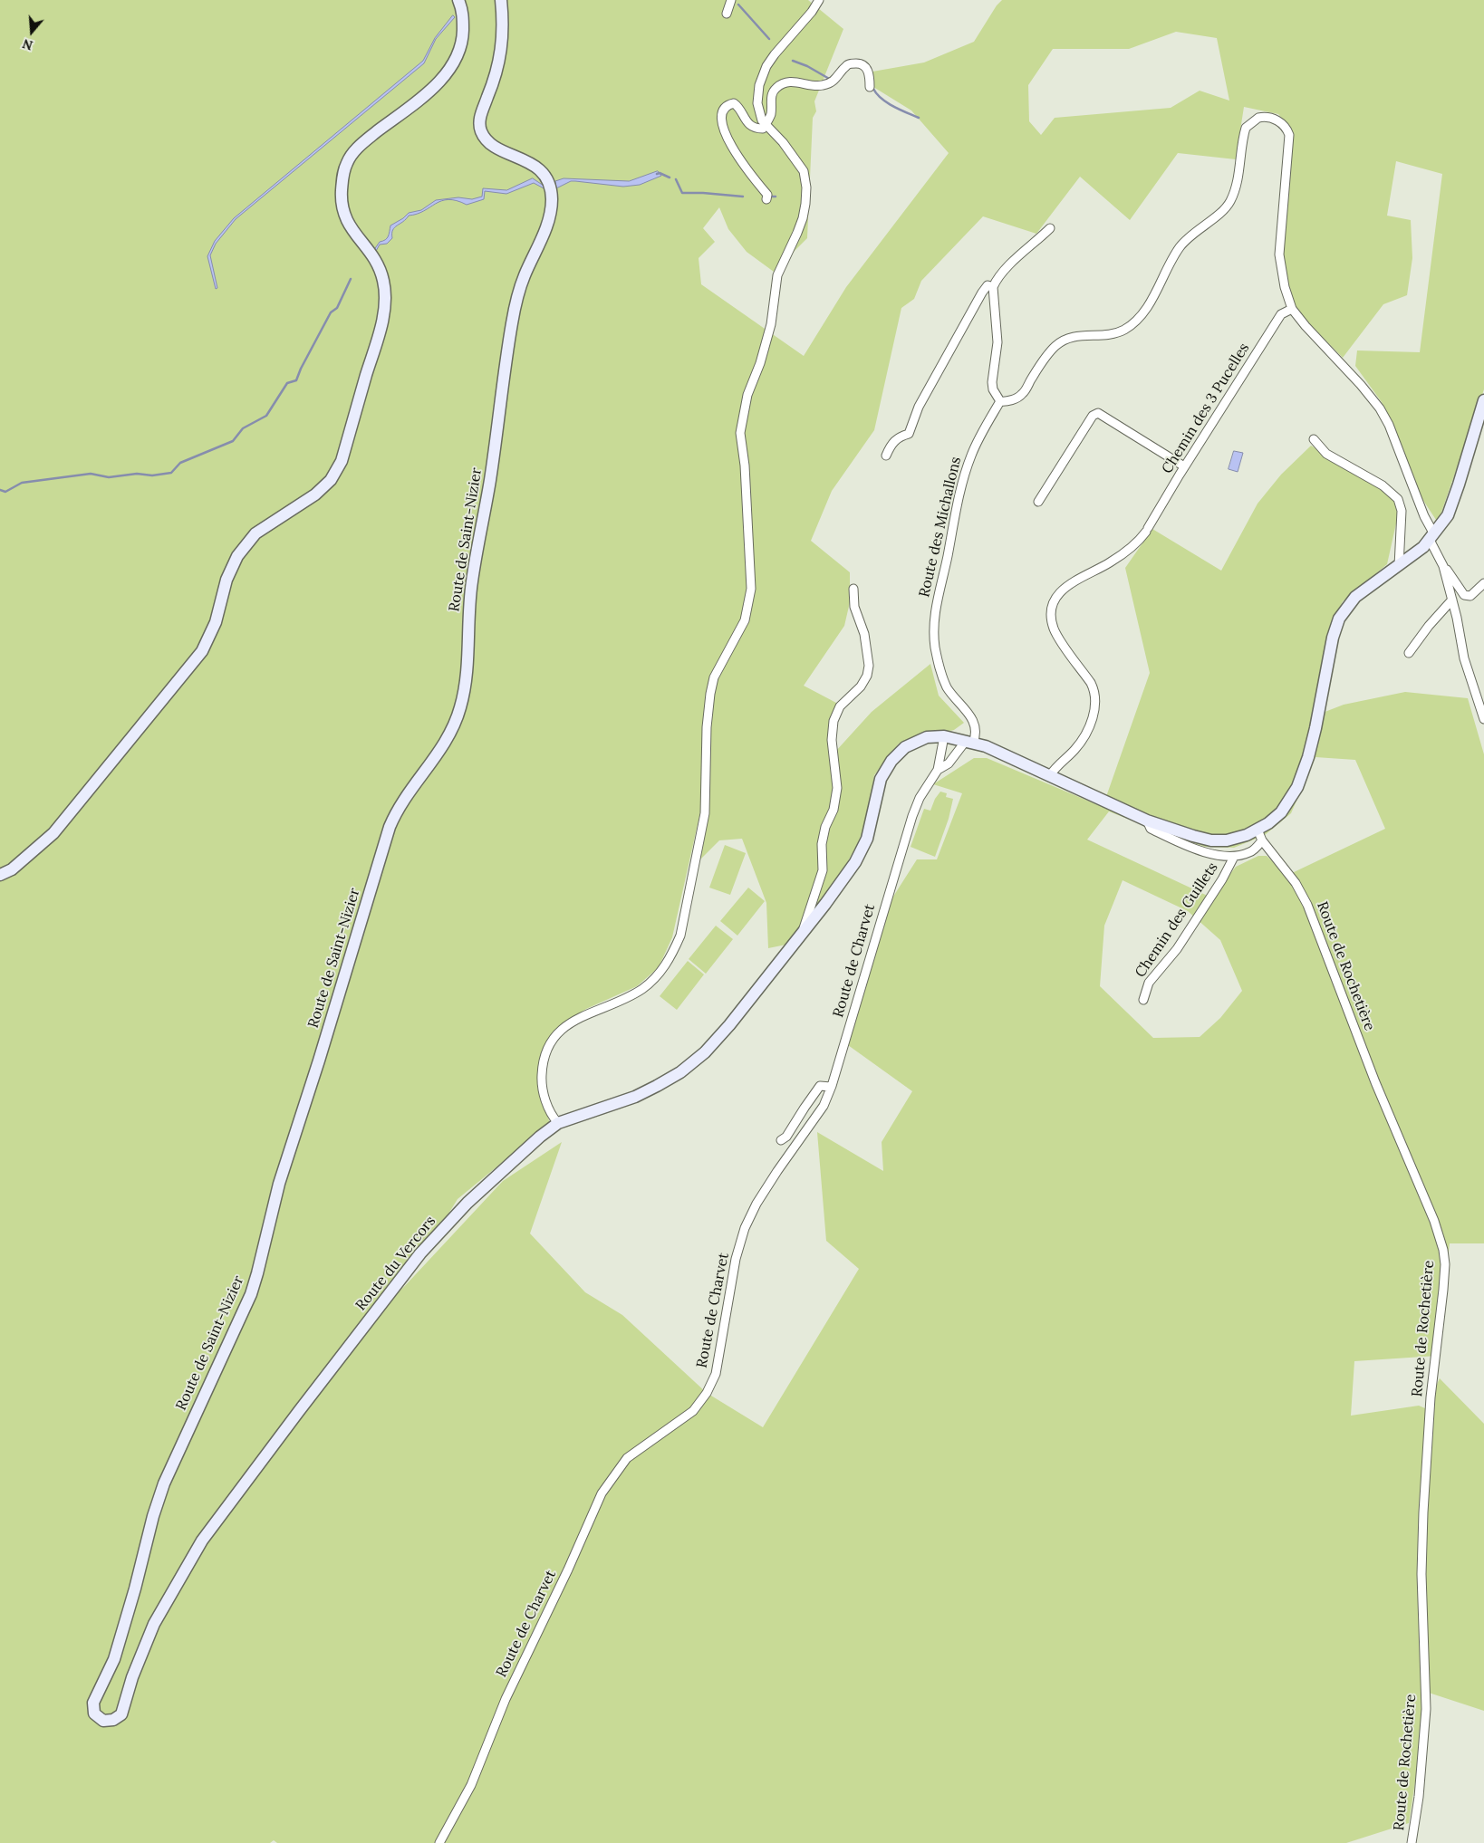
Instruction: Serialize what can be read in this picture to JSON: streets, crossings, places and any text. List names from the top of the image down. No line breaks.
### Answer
{"streets":{"main road":["Route de Saint-Nizier","Route du Vercors"],"street":["Chemin des 3 Pucelles","Route des Michallons","Chemin des Guillets","Route de Charvet","Route de Rochetière"]},"crossings":[["Chemin des 3 Pucelles","Route du Vercors"],["Route des Michallons","Route de Charvet"],["Route des Michallons","Route du Vercors"],["Route de Saint-Nizier","Route du Vercors"],["Route de Charvet","Route du Vercors"],["Route de Rochetière","Route du Vercors"]],"north":"bottom"}
